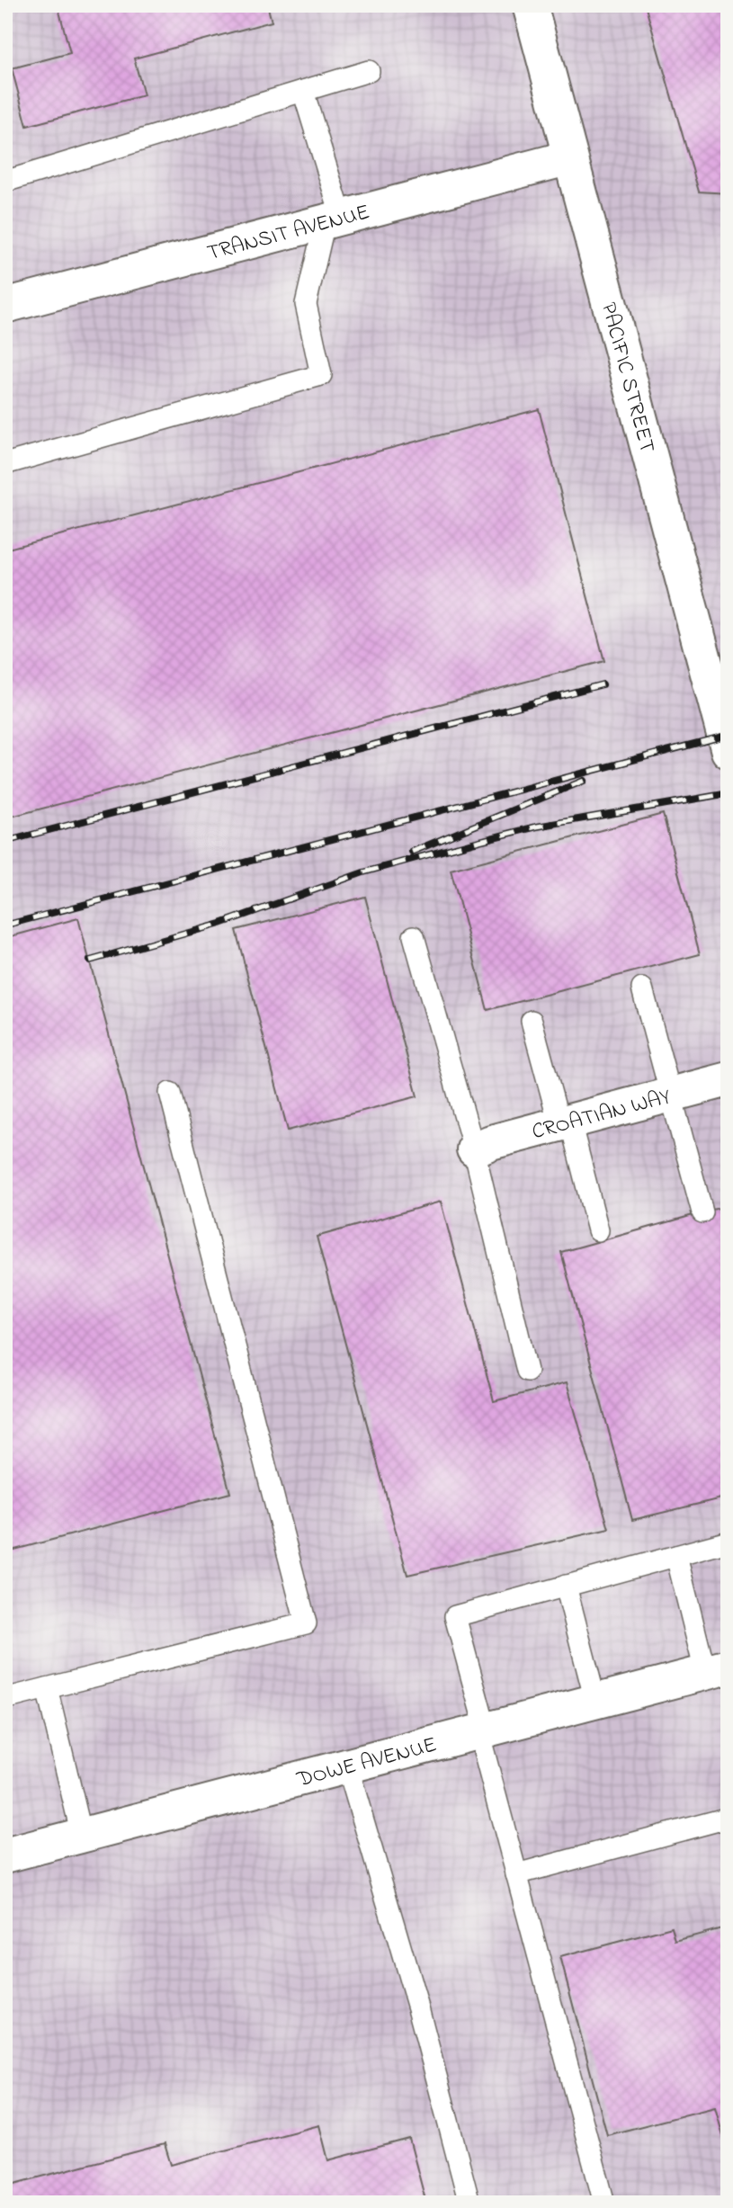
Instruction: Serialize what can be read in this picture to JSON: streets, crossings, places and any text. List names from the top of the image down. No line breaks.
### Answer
{"streets":{"street":["TRANSIT AVENUE","PACIFIC STREET","CROATIAN WAY","DOWE AVENUE"]},"crossings":[["TRANSIT AVENUE","PACIFIC STREET"]]}
